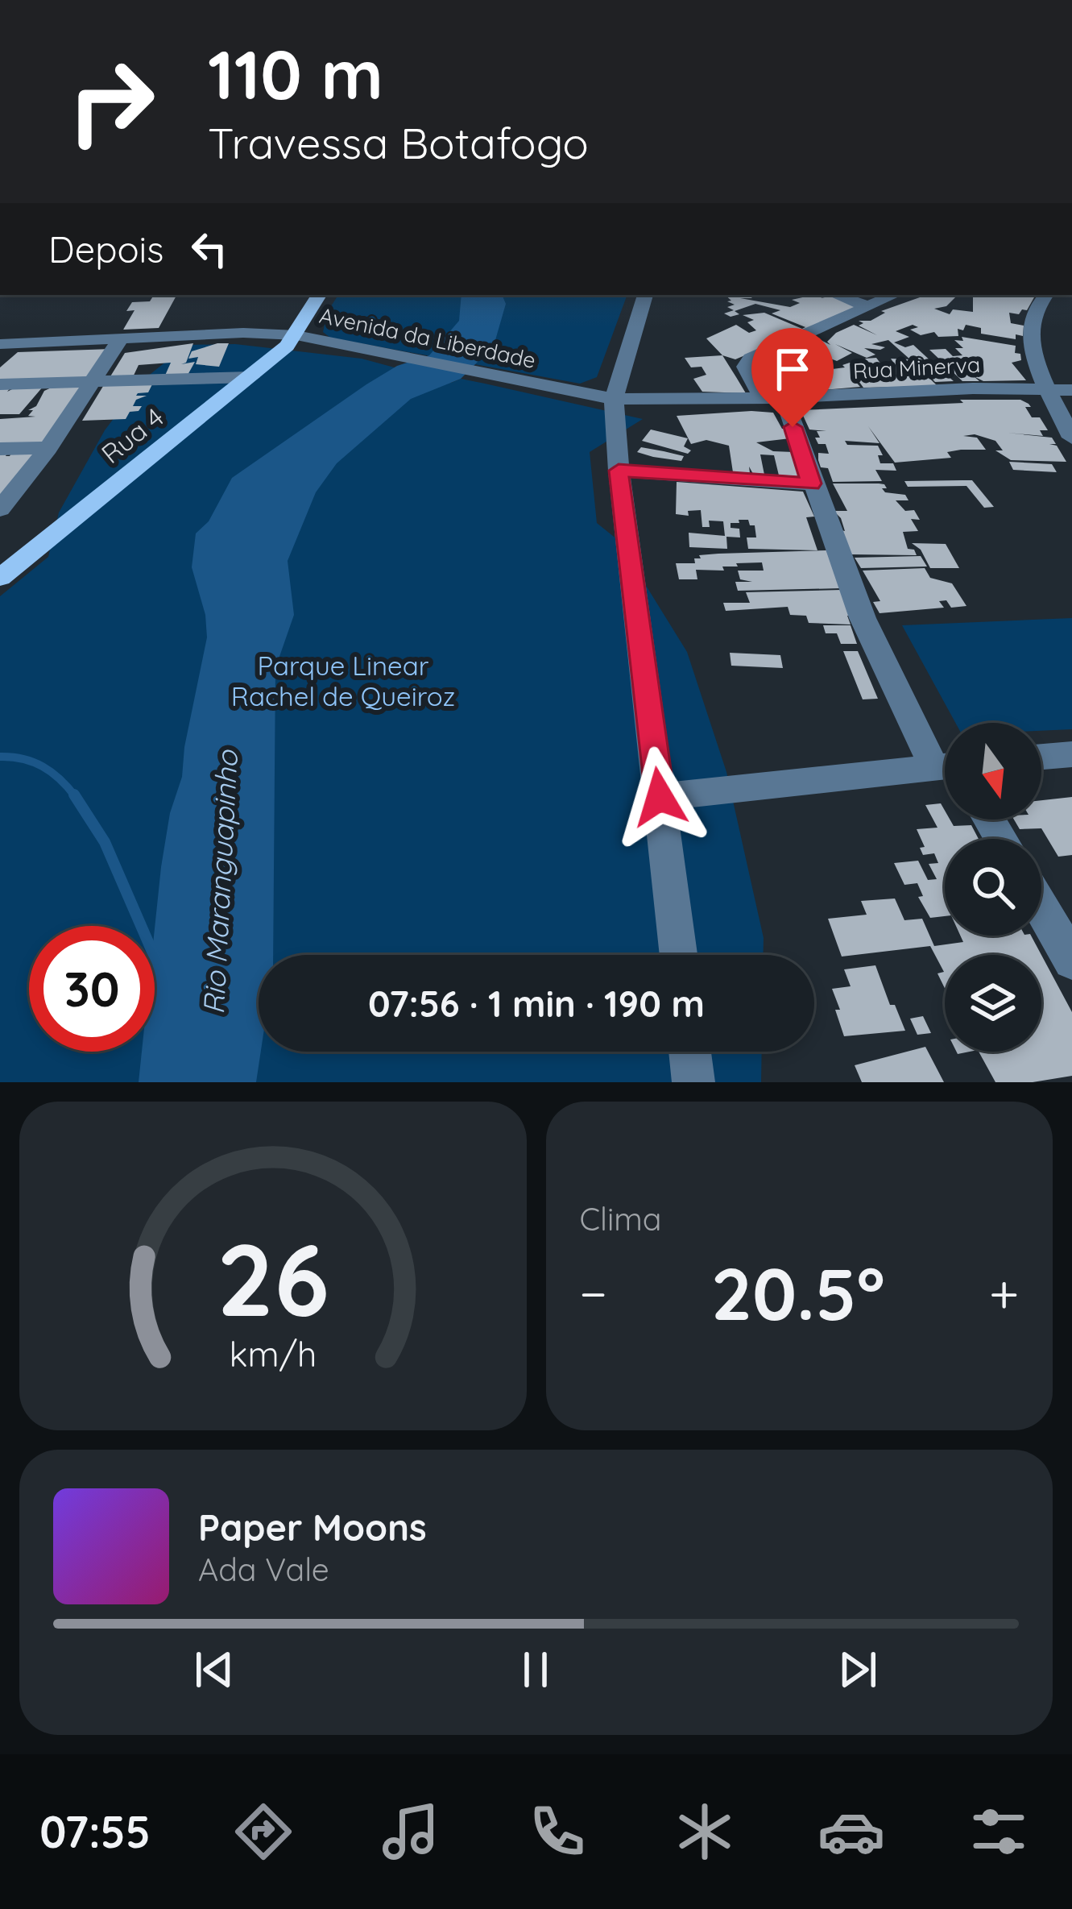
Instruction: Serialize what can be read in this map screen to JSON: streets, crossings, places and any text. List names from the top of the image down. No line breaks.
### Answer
{"streets":{"main road":["Rua 4"],"street":["Avenida da Liberdade","Rua Minerva"]},"crossings":[["Avenida da Liberdade","Rua Minerva"],["Avenida da Liberdade","Rua 4"]],"water":["Rio Maranguapinho"],"parks":["Parque Linear Rachel de Queiroz"],"north":"bottom","page":{"turn":["110 m","Travessa Botafogo"],"then":"Depois","limit":"30","trip":"07:56 · 1 min · 190 m","tile":"Clima","heat":["−","20.5°","+"],"song":["Paper Moons","Ada Vale"],"tabs":"07:55","gauge":["26","km/h"]}}
